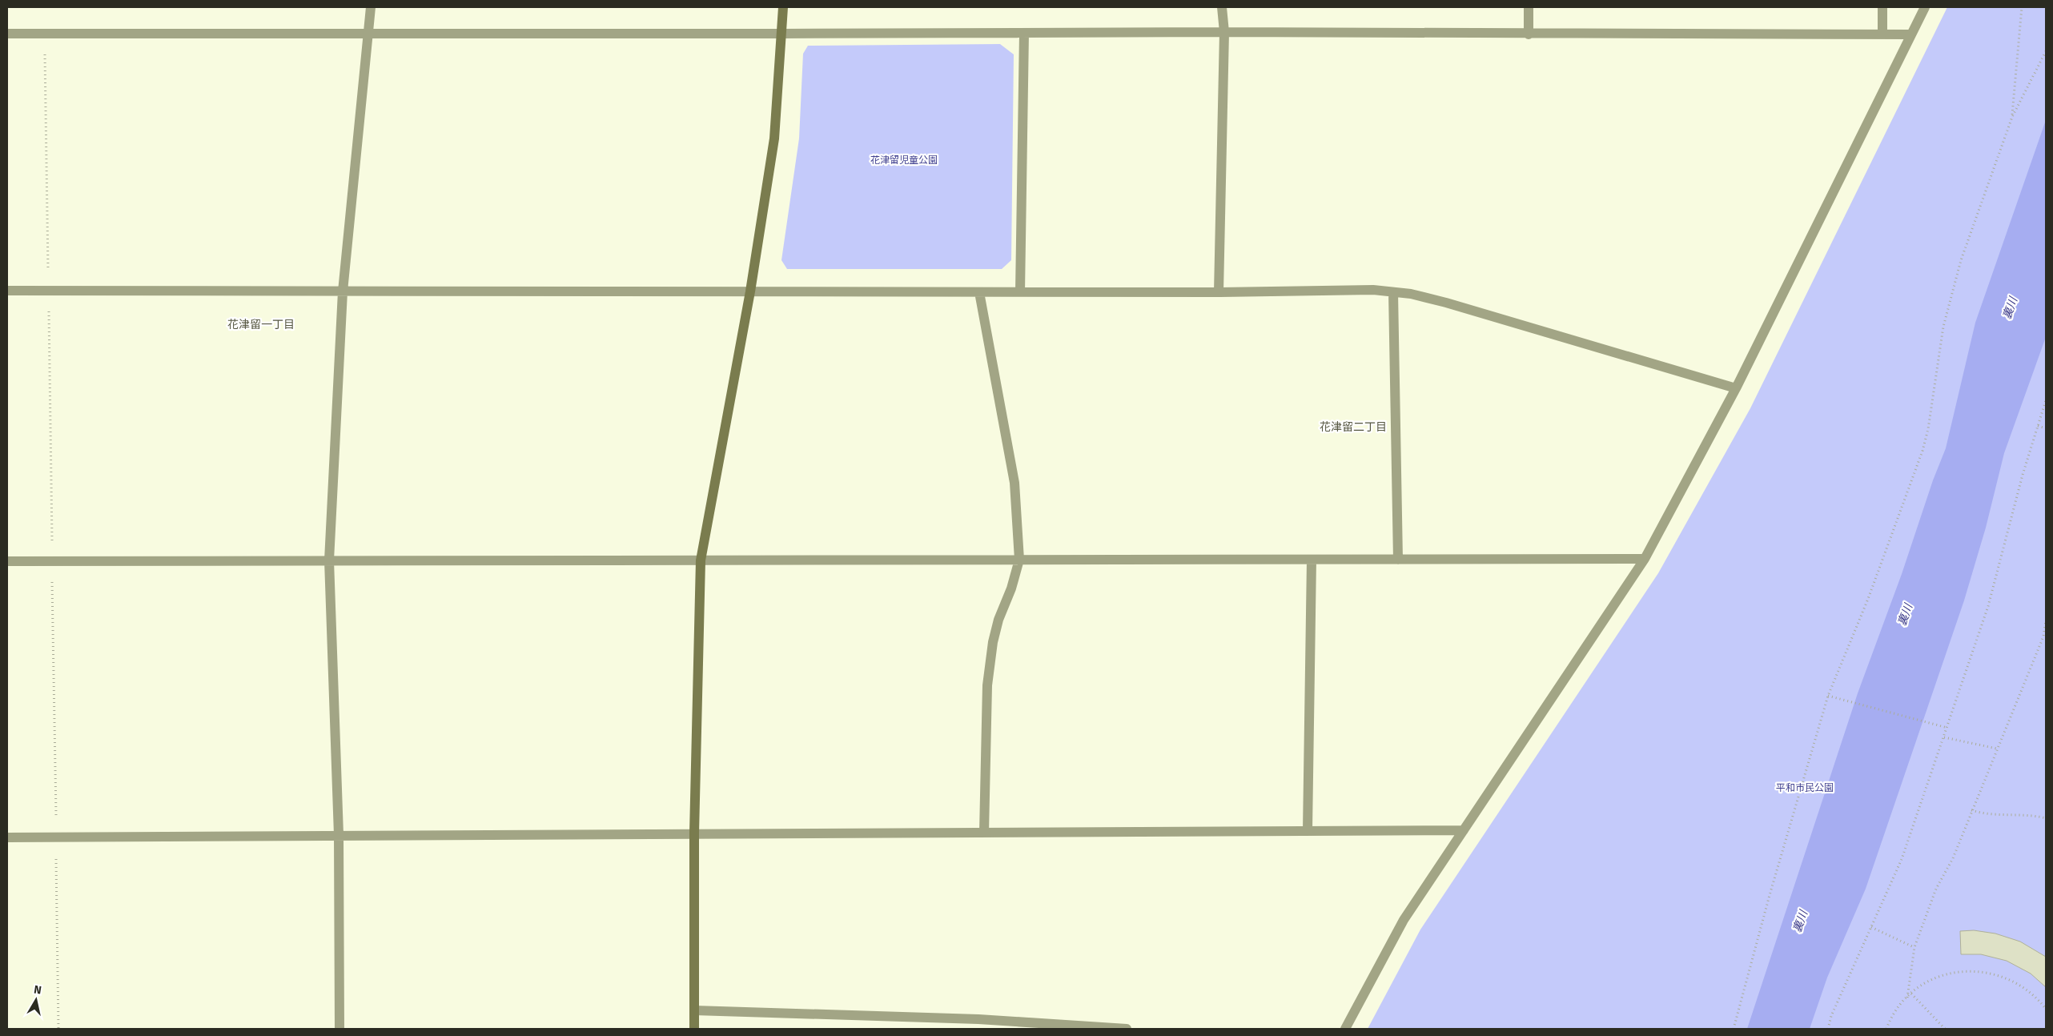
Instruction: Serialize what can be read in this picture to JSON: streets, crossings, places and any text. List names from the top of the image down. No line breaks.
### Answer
{"districts":["花津留一丁目","花津留二丁目"],"water":["裏川"],"parks":["花津留児童公園","平和市民公園"],"north":"top"}
